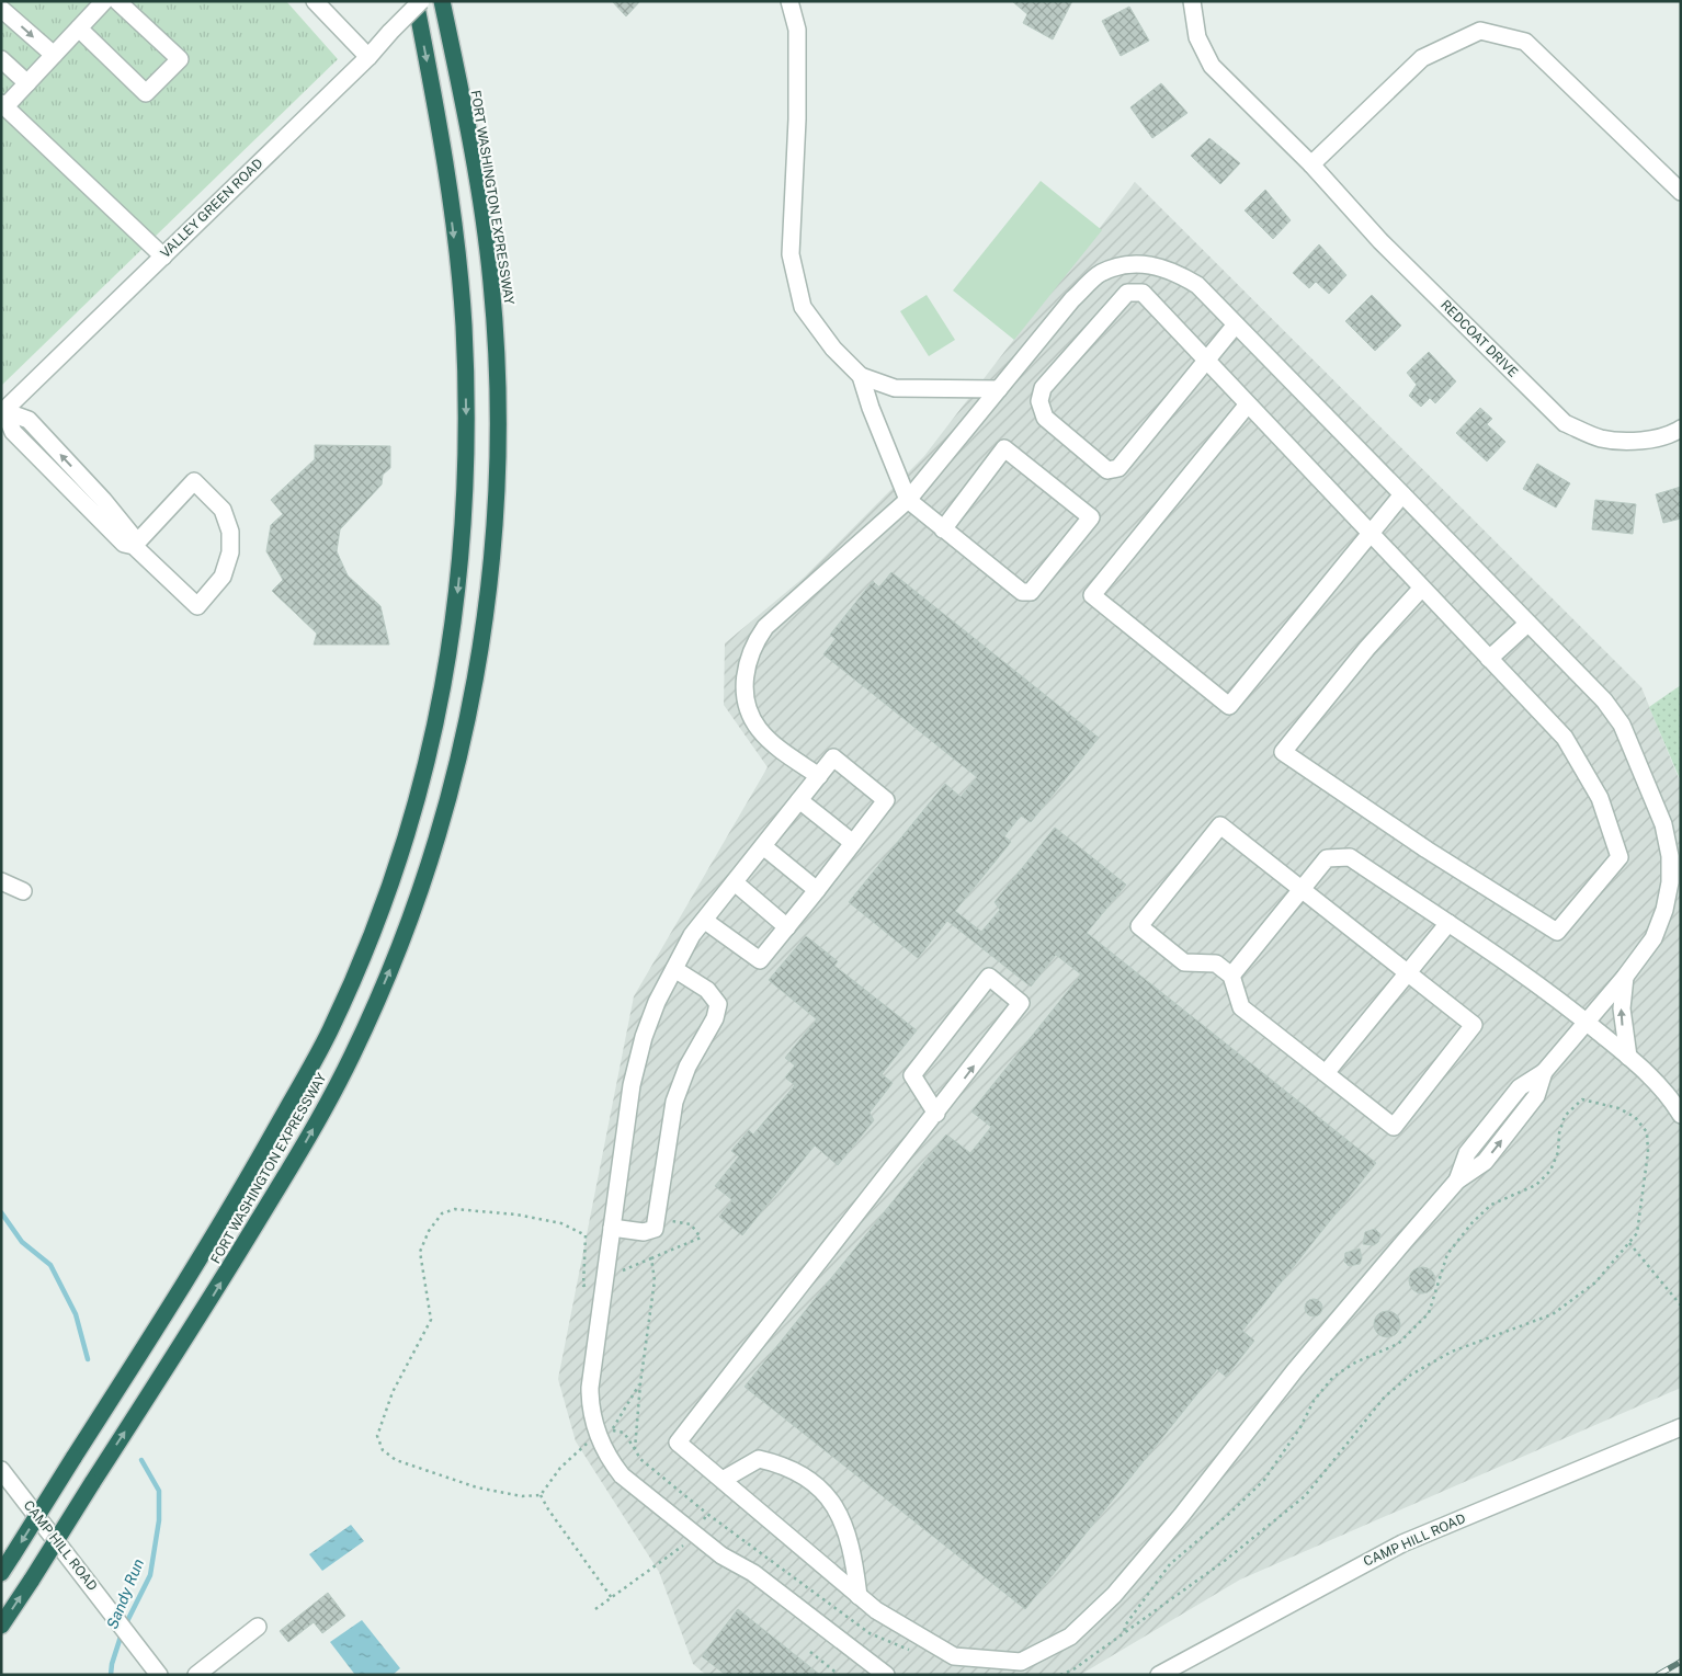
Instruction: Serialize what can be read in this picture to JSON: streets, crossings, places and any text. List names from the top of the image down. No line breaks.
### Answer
{"streets":{"highway":["FORT WASHINGTON EXPRESSWAY"],"street":["VALLEY GREEN ROAD","REDCOAT DRIVE","CAMP HILL ROAD"]},"water":["Sandy Run"]}
